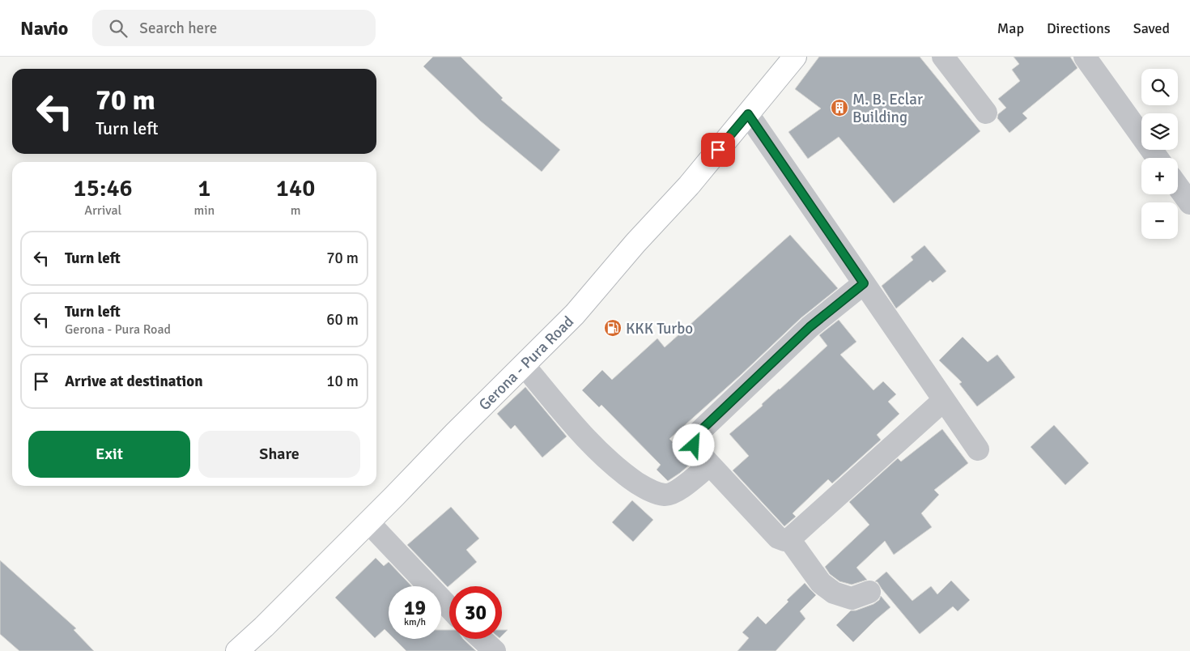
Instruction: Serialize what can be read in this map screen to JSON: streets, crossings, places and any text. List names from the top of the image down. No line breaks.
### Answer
{"streets":{"main road":["Gerona - Pura Road"]},"places":{"building":["M. B. Eclar Building"],"fuel station":["KKK Turbo"]},"page":{"header":"Navio","search":"Search here","nav":["Map","Directions","Saved"],"map_buttons":["+","−"],"turn":["70 m","Turn left"],"eta":["15:46","Arrival","1","min","140","m"],"list":[{"name":"Turn left","value":"70 m"},{"name":"Turn left","note":"Gerona - Pura Road","value":"60 m"},{"name":"Arrive at destination","value":"10 m"}],"buttons":["Exit","Share"],"speed":"19 km/h","limit":"30"}}
